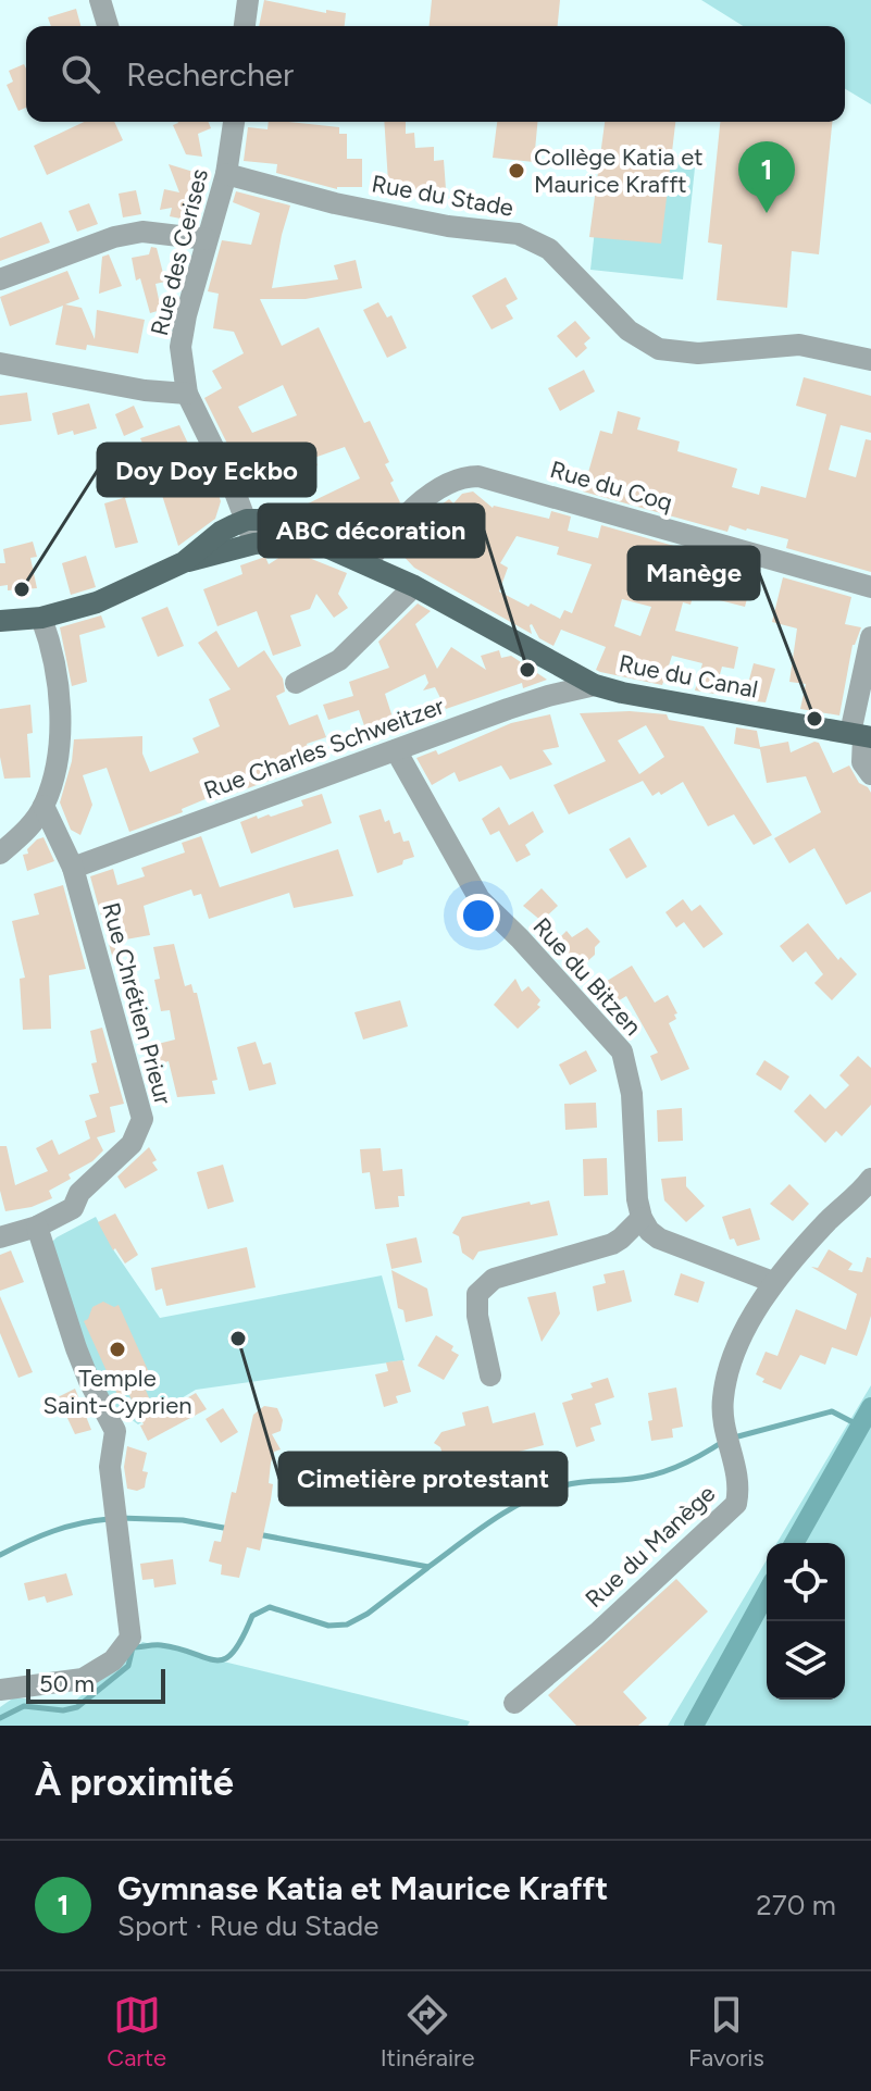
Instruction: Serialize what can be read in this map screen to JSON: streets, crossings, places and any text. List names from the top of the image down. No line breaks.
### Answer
{"streets":{"main road":["Rue du Canal"],"street":["Rue du Stade","Rue des Cerises","Rue du Coq","Rue Charles Schweitzer","Rue du Bitzen","Rue Chrétien Prieur","Rue du Manège"]},"crossings":[["Rue du Stade","Rue des Cerises"],["Rue des Cerises","Rue du Canal"],["Rue du Coq","Rue du Canal"],["Rue du Canal","Rue Charles Schweitzer"],["Rue Charles Schweitzer","Rue du Bitzen"],["Rue Charles Schweitzer","Rue Chrétien Prieur"]],"places":["Collège Katia et Maurice Krafft","Doy Doy Eckbo","ABC décoration","Manège","Cimetière protestant","Temple Saint-Cyprien"],"scale_bar":"50 m","page":{"search":"Rechercher","pins":"1","scale":"50 m","heading":"À proximité","list":[{"mark":"1","name":"Gymnase Katia et Maurice Krafft","note":"Sport · Rue du Stade","value":"270 m"}],"nav":["Carte","Itinéraire","Favoris"]}}
